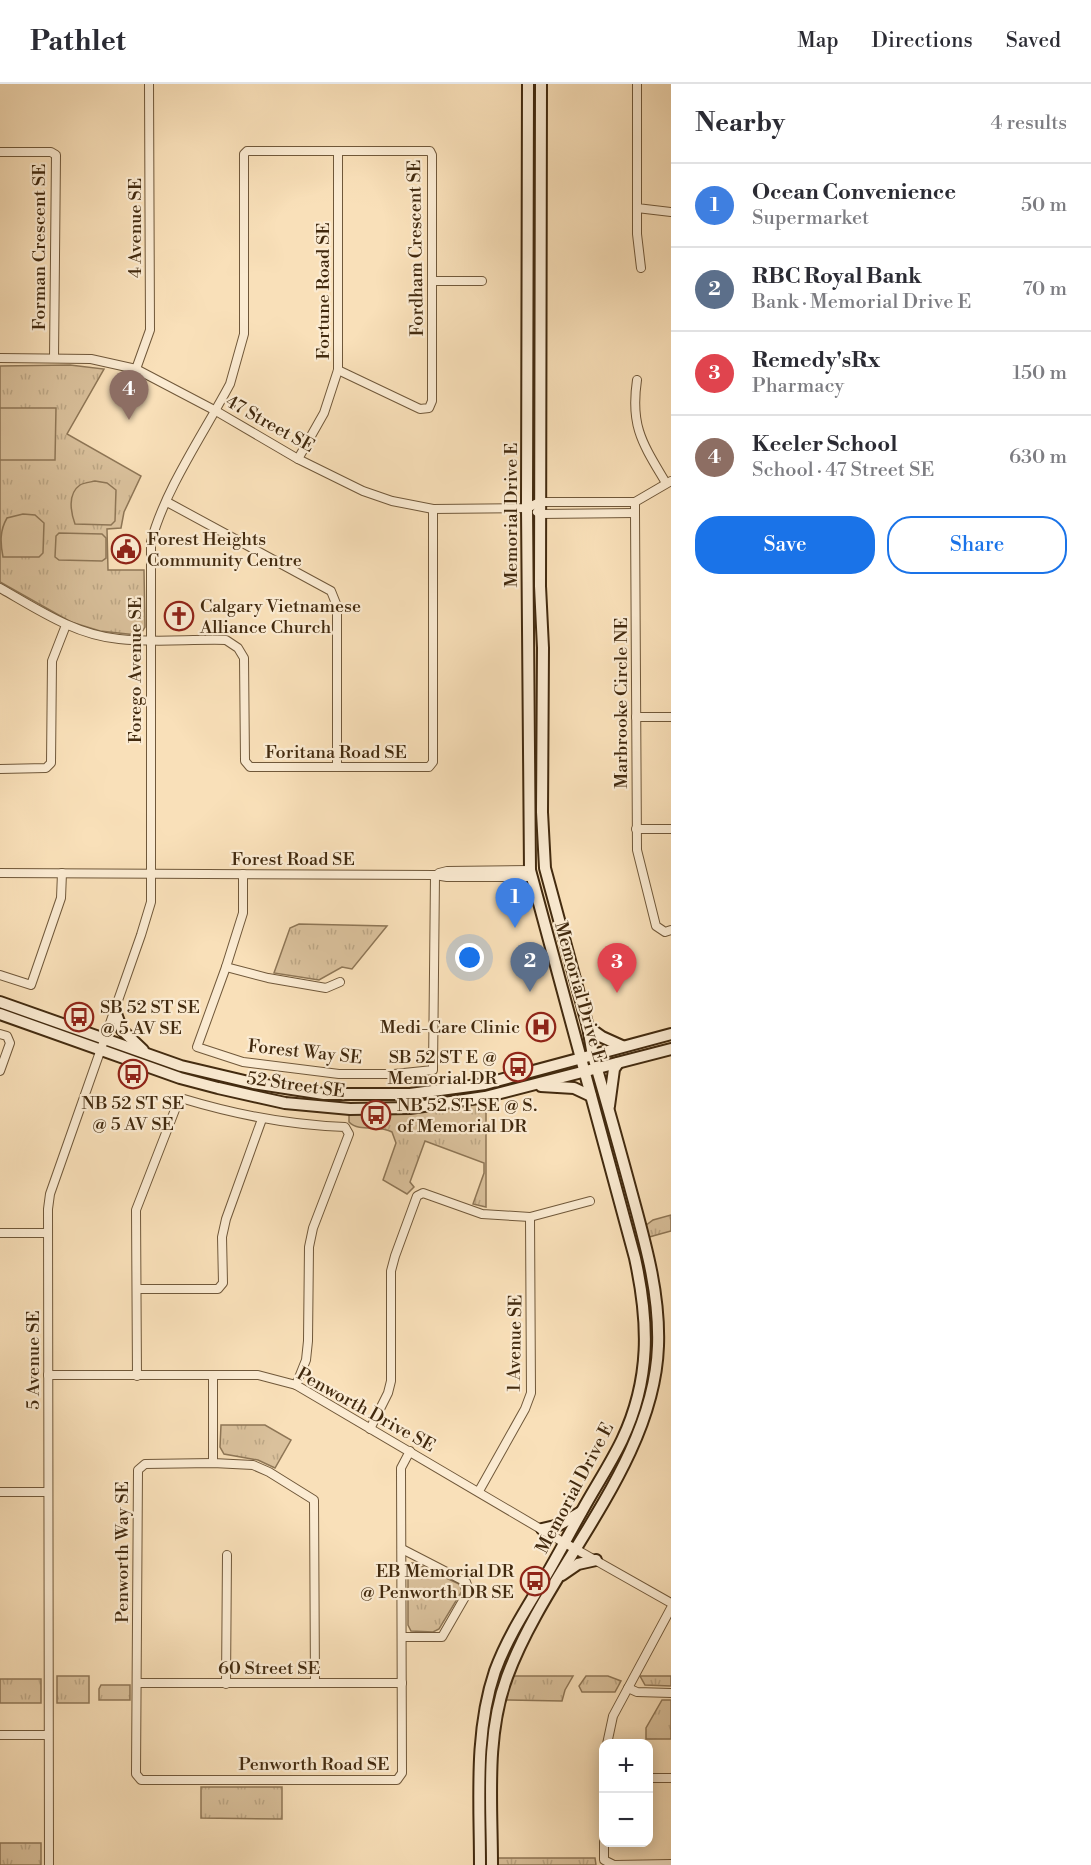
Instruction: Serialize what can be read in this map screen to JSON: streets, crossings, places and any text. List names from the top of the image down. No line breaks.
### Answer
{"streets":{"main road":["Memorial Drive E","52 Street SE"],"street":["4 Avenue SE","Forman Crescent SE","Fordham Crescent SE","Fortune Road SE","47 Street SE","Forego Avenue SE","Marbrooke Circle NE","Foritana Road SE","Forest Road SE","Forest Way SE","1 Avenue SE","5 Avenue SE","Penworth Drive SE","Penworth Way SE","60 Street SE","Penworth Road SE"]},"crossings":[["4 Avenue SE","47 Street SE"],["Forman Crescent SE","47 Street SE"],["Fordham Crescent SE","Fortune Road SE"],["Fordham Crescent SE","47 Street SE"],["Fordham Crescent SE","Forego Avenue SE"],["Fortune Road SE","47 Street SE"],["47 Street SE","Memorial Drive E"],["47 Street SE","Forego Avenue SE"],["47 Street SE","Foritana Road SE"],["Memorial Drive E","Forest Road SE"],["Memorial Drive E","52 Street SE"],["Memorial Drive E","Penworth Drive SE"],["Forego Avenue SE","Foritana Road SE"],["Forego Avenue SE","Forest Road SE"],["Forego Avenue SE","5 Avenue SE"],["Forest Road SE","Forest Way SE"],["Forest Road SE","5 Avenue SE"],["52 Street SE","5 Avenue SE"],["1 Avenue SE","Penworth Drive SE"],["5 Avenue SE","Penworth Drive SE"],["Penworth Drive SE","Penworth Road SE"],["Penworth Way SE","60 Street SE"],["Penworth Way SE","Penworth Road SE"],["60 Street SE","Penworth Road SE"]],"places":{"public building":["Forest Heights Community Centre"],"church":["Calgary Vietnamese Alliance Church"],"bus stop":["SB 52 ST SE @ 5 AV SE","SB 52 ST E @ Memorial DR","NB 52 ST SE @ 5 AV SE","NB 52 ST SE @ S. of Memorial DR","EB Memorial DR @ Penworth DR SE"],"hospital":["Medi-Care Clinic"]},"page":{"header":"Pathlet","nav":["Map","Directions","Saved"],"heading":["Nearby","4 results"],"list":[{"mark":"1","name":"Ocean Convenience","note":"Supermarket","value":"50 m"},{"mark":"2","name":"RBC Royal Bank","note":"Bank · Memorial Drive E","value":"70 m"},{"mark":"3","name":"Remedy'sRx","note":"Pharmacy","value":"150 m"},{"mark":"4","name":"Keeler School","note":"School · 47 Street SE","value":"630 m"}],"pins":["4","1","2","3"],"buttons":["Save","Share"],"map_buttons":["+","−"]}}
